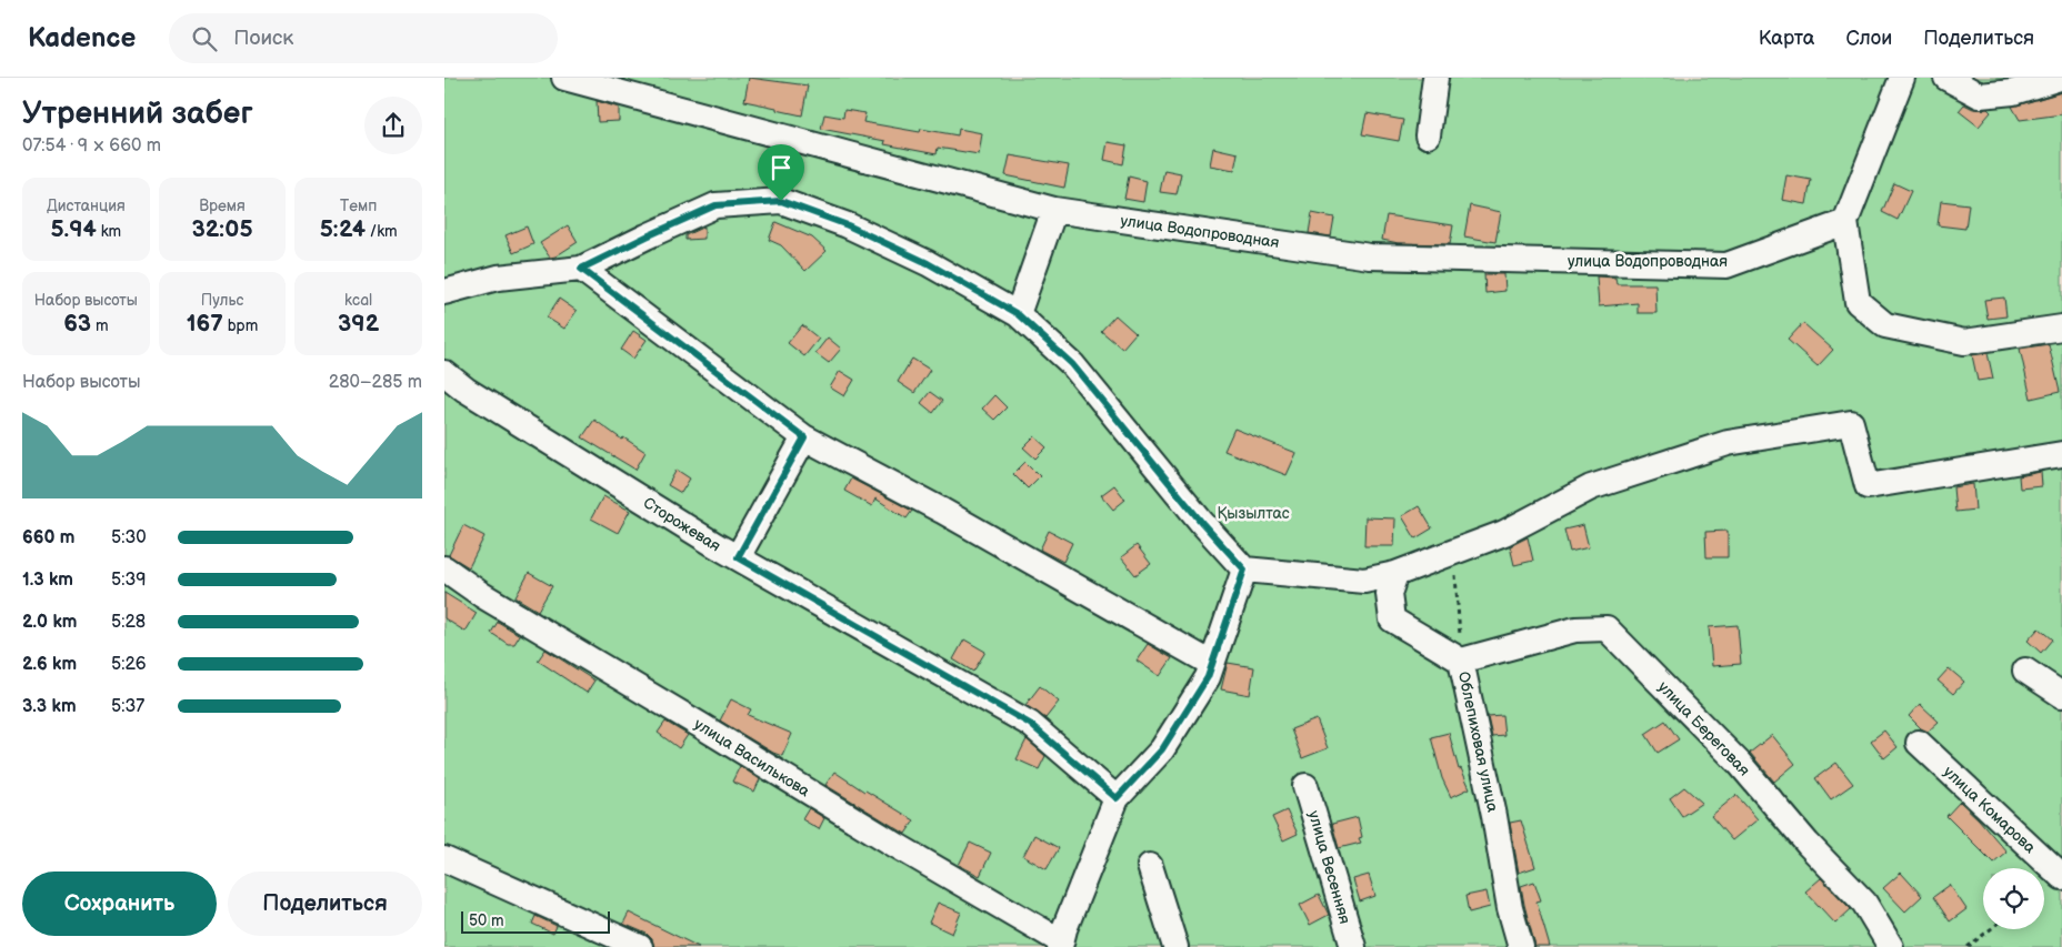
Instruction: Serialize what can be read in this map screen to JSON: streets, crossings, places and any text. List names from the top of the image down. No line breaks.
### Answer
{"streets":{"street":["улица Водопроводная","Сторожевая","улица Береговая","Облепиховая улица","улица Василькова","улица Комарова","улица Весенняя"]},"crossings":[["улица Береговая","Облепиховая улица"]],"parks":["Қызылтас"],"scale_bar":"50 m","page":{"header":"Kadence","search":"Поиск","nav":["Карта","Слои","Поделиться"],"heading":["Утренний забег","07:54 · 9 × 660 m"],"stats":[["Дистанция","5.94 km"],["Время","32:05"],["Темп","5:24 /km"],["Набор высоты","63 m"],["Пульс","167 bpm"],["kcal","392"]],"chart":["Набор высоты","280–285 m"],"list":[{"name":"660 m","note":"5:30"},{"name":"1.3 km","note":"5:39"},{"name":"2.0 km","note":"5:28"},{"name":"2.6 km","note":"5:26"},{"name":"3.3 km","note":"5:37"}],"buttons":["Сохранить","Поделиться"],"scale":"50 m"}}
